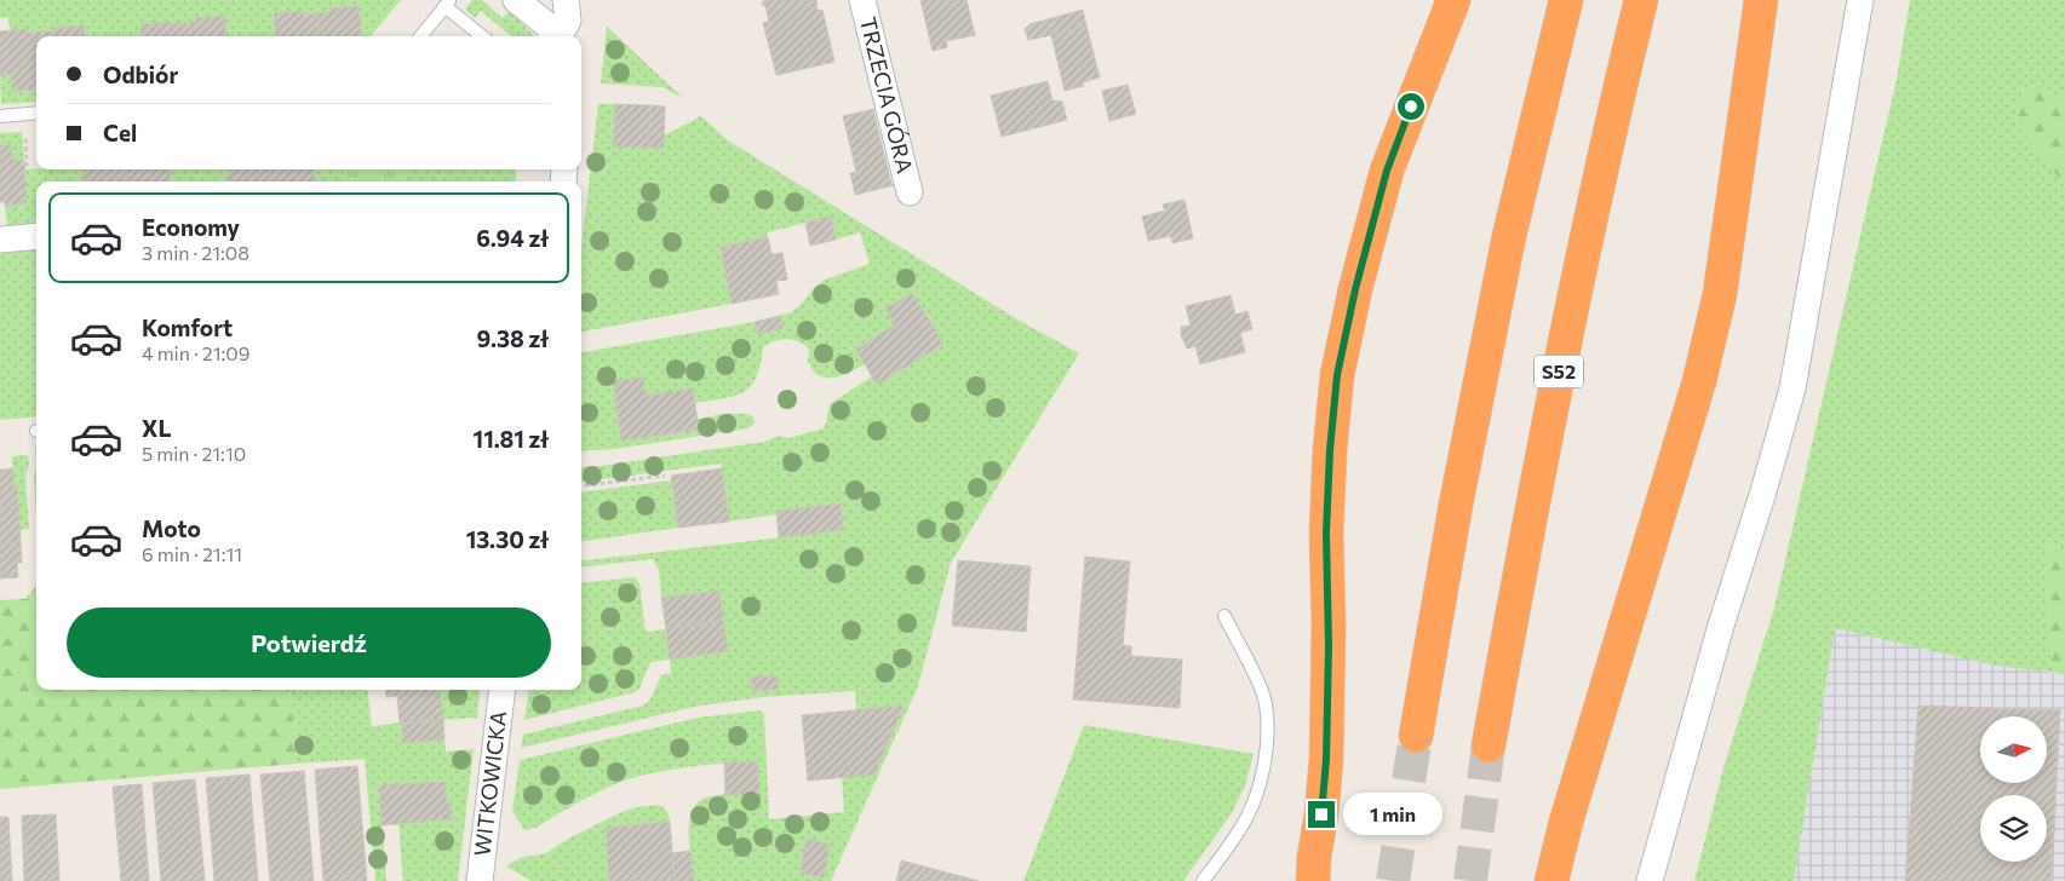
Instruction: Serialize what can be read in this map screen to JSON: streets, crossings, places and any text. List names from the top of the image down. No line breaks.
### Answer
{"streets":{"highway":["S52"],"street":["TRZECIA GÓRA","WITKOWICKA"]},"north":"right","page":{"banner":["Odbiór","Cel"],"list":[{"name":"Economy","note":"3 min · 21:08","value":"6.94 zł"},{"name":"Komfort","note":"4 min · 21:09","value":"9.38 zł"},{"name":"XL","note":"5 min · 21:10","value":"11.81 zł"},{"name":"Moto","note":"6 min · 21:11","value":"13.30 zł"}],"buttons":"Potwierdź","bubble":"1 min"}}
